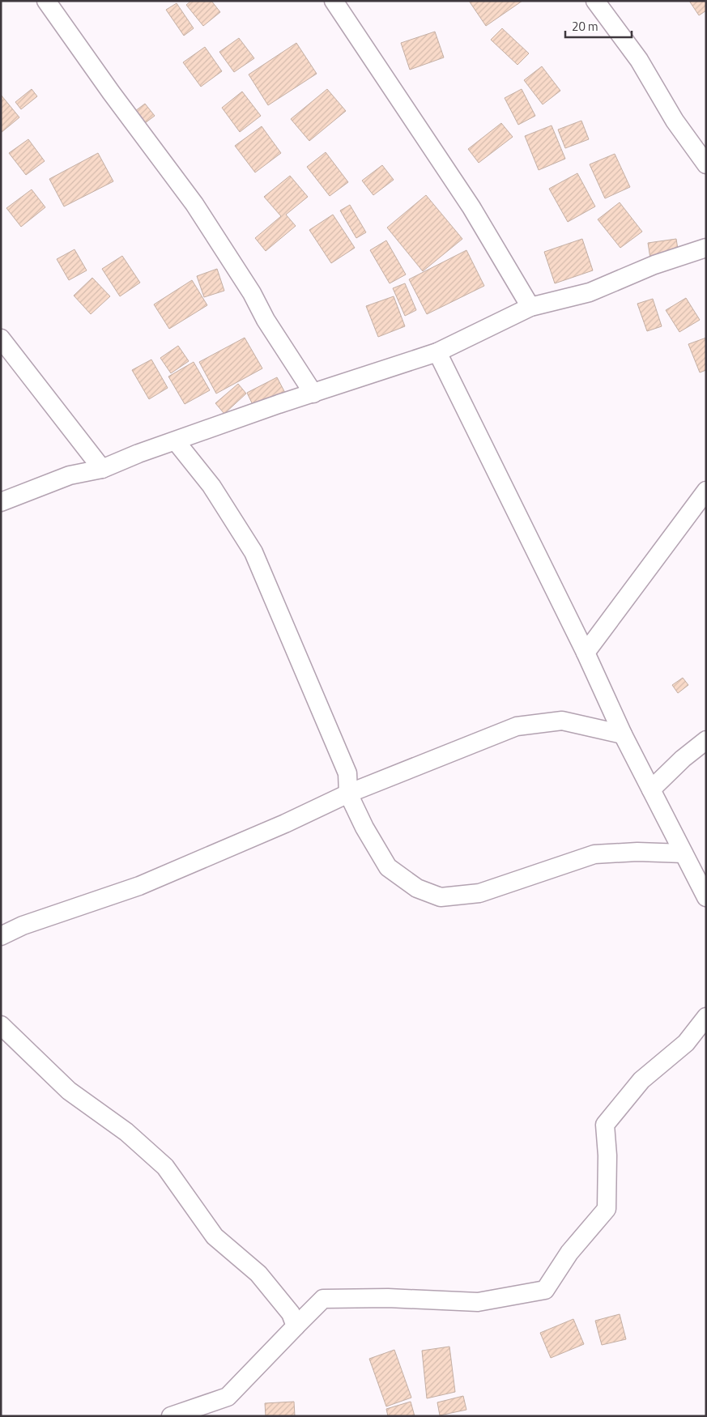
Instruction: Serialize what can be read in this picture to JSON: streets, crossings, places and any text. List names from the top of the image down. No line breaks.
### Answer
{"scale_bar":"20 m"}
